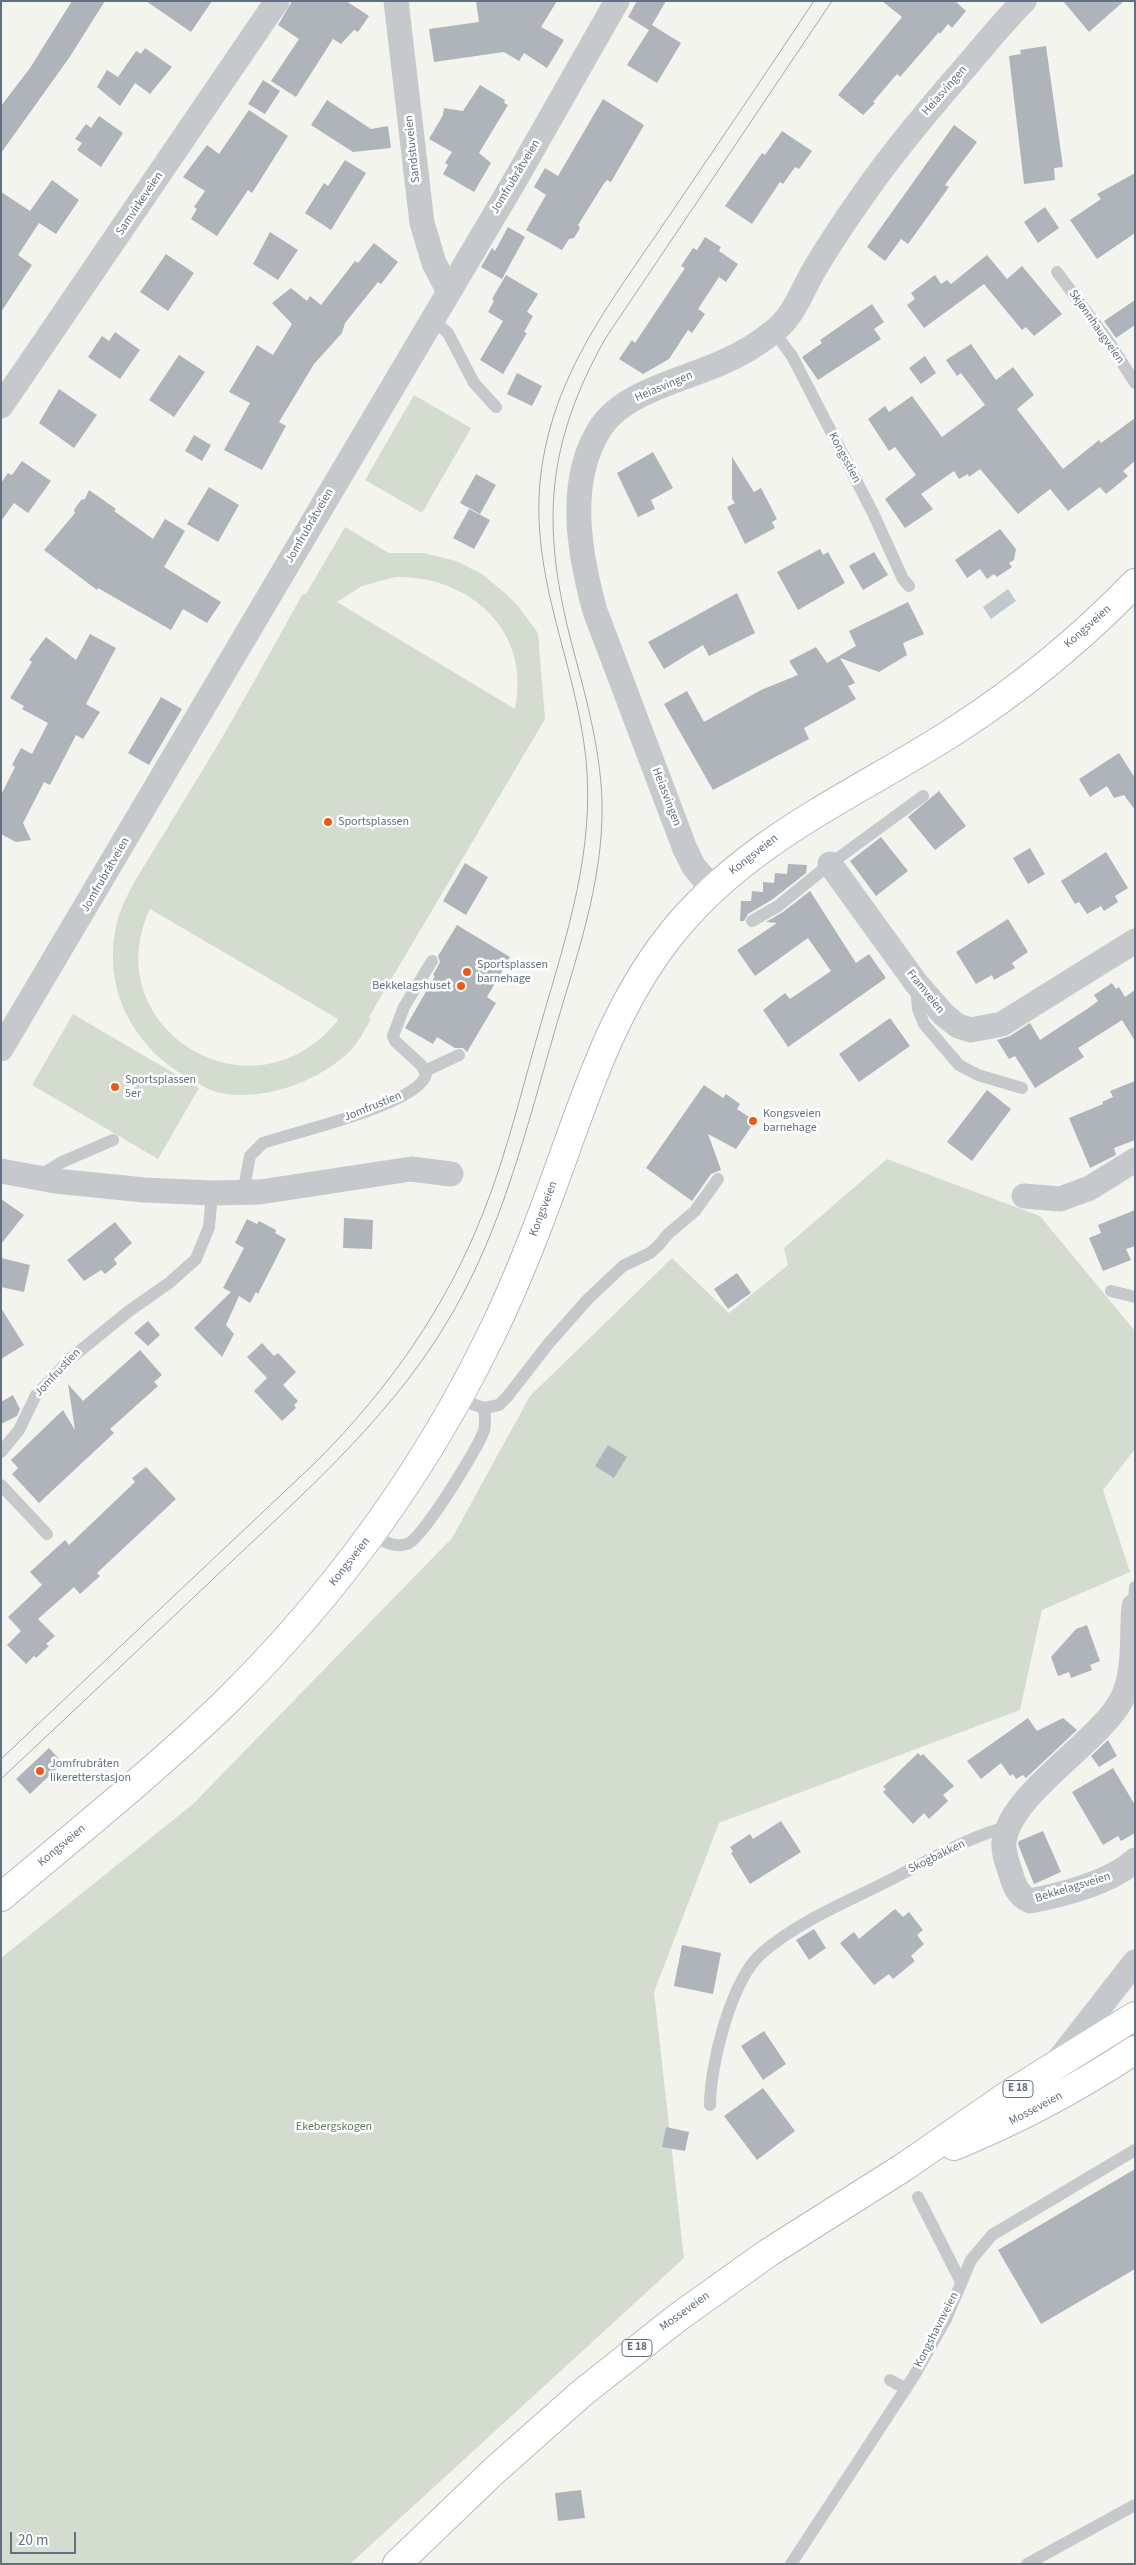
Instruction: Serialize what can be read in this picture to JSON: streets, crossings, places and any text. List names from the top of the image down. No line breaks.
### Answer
{"streets":{"main road":["Kongsveien","E 18","Mosseveien"],"street":["Heiasvingen","Sandstuveien","Jomfrubråtveien","Samvirkeveien","Framveien","Bekkelagsveien"],"lane":["Skjønnhaugveien","Kongsstien","Jomfrustien","Skogbakken","Kongshavnveien"]},"crossings":[["Heiasvingen","Kongsstien"],["Heiasvingen","Kongsveien"],["Sandstuveien","Jomfrubråtveien"],["Skogbakken","Bekkelagsveien"]],"parks":["Ekebergskogen"],"places":["Sportsplassen","Sportsplassen barnehage","Bekkelagshuset","Sportsplassen 5er","Kongsveien barnehage","Jomfrubråten likeretterstasjon"],"scale_bar":"20 m"}
